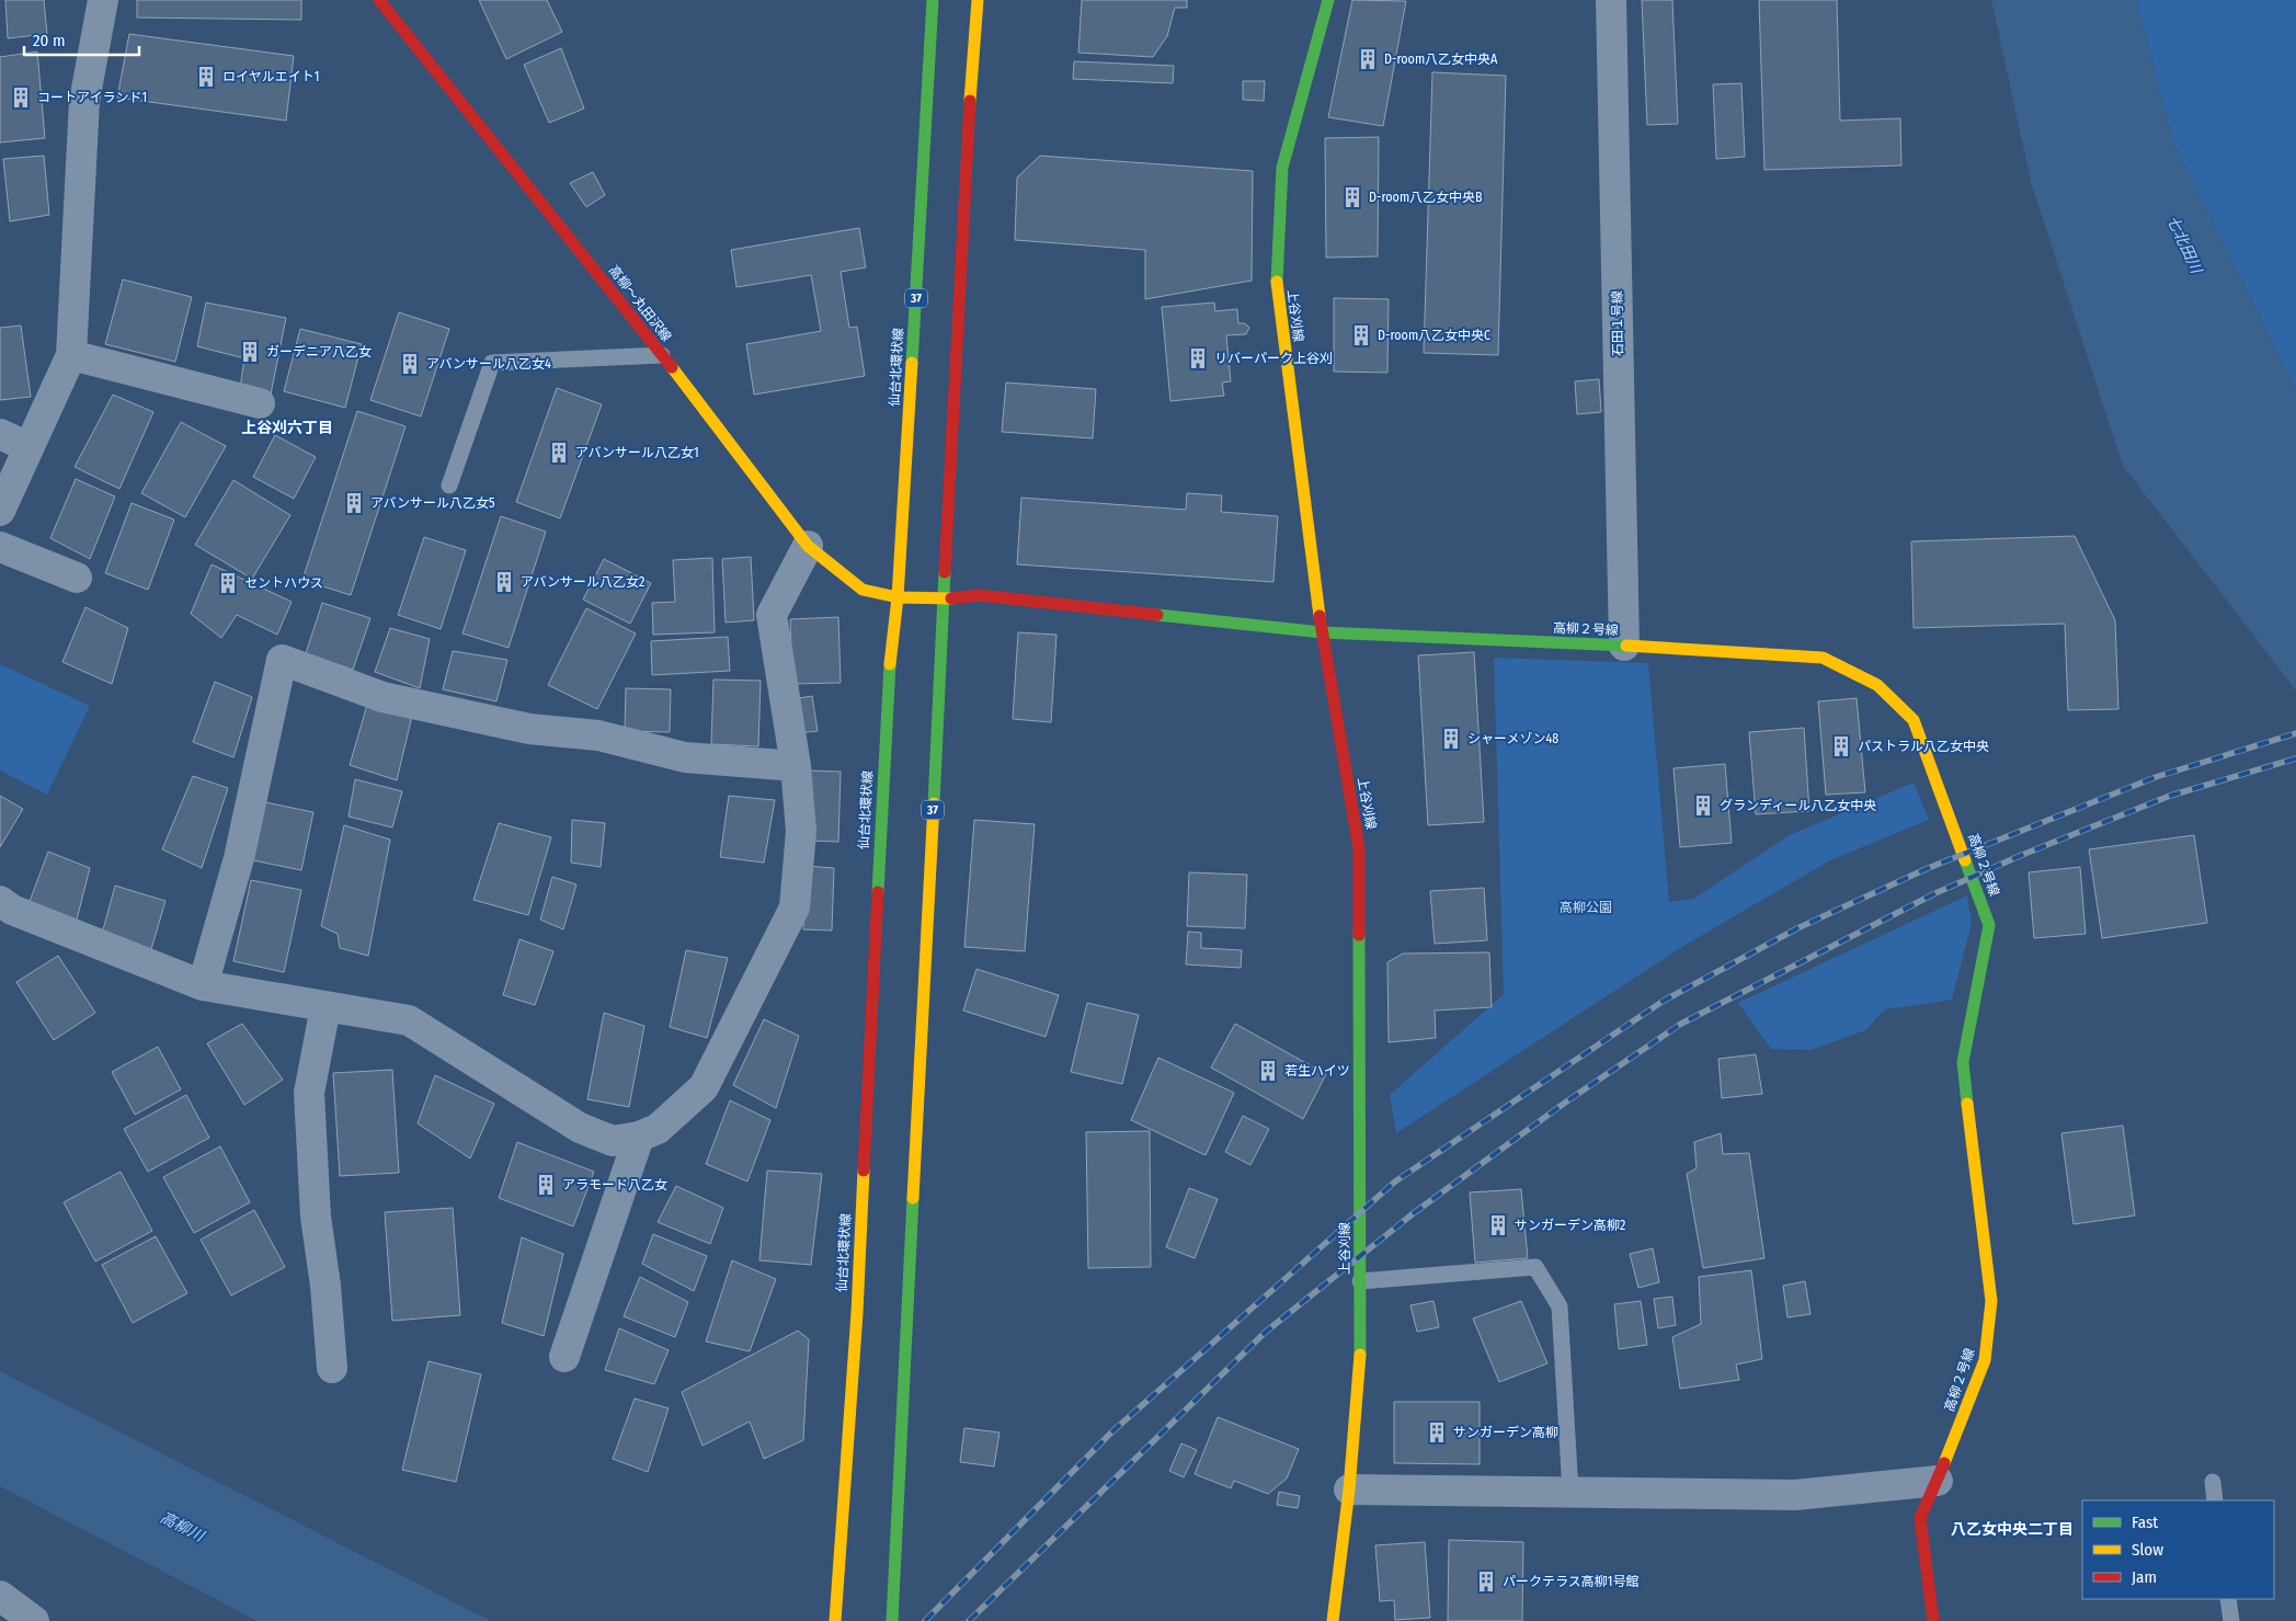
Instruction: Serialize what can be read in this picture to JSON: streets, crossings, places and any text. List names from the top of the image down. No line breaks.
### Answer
{"streets":{"street":["37","高柳～丸田沢線","上谷刈線","石田１号線","仙台北環状線","高柳２号線"]},"crossings":[["37","高柳～丸田沢線"],["37","高柳２号線"],["高柳～丸田沢線","仙台北環状線"],["高柳～丸田沢線","高柳２号線"],["上谷刈線","高柳２号線"],["石田１号線","高柳２号線"]],"districts":["上谷刈六丁目","八乙女中央二丁目"],"water":["七北田川","高柳川"],"parks":["高柳公園"],"places":{"building":["D-room八乙女中央A","ロイヤルエイト1","コートアイランド1","D-room八乙女中央B","D-room八乙女中央C","ガーデニア八乙女","リバーパーク上谷刈","アバンサール八乙女4","アバンサール八乙女1","アバンサール八乙女5","アバンサール八乙女2","セントハウス","シャーメゾン48","パストラル八乙女中央","グランディール八乙女中央","若生ハイツ","アラモード八乙女","サンガーデン高柳2","サンガーデン高柳","パークテラス高柳1号館"]},"legend":["Fast","Slow","Jam"],"scale_bar":"20 m"}
